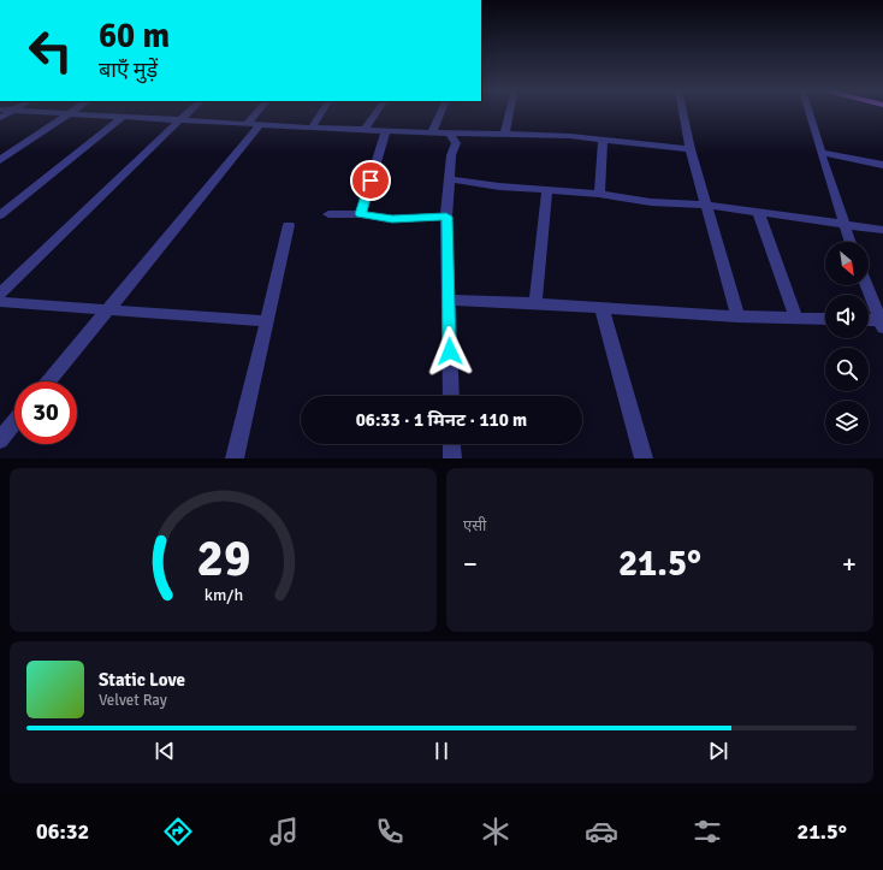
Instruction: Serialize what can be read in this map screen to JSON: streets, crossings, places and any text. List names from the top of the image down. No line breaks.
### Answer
{"north":"bottom right","page":{"turn":["60 m","बाएँ मुड़ें"],"limit":"30","trip":"06:33 · 1 मिनट · 110 m","tile":"एसी","heat":["−","21.5°","+"],"song":["Static Love","Velvet Ray"],"tabs":["06:32","21.5°"],"gauge":["29","km/h"]}}
